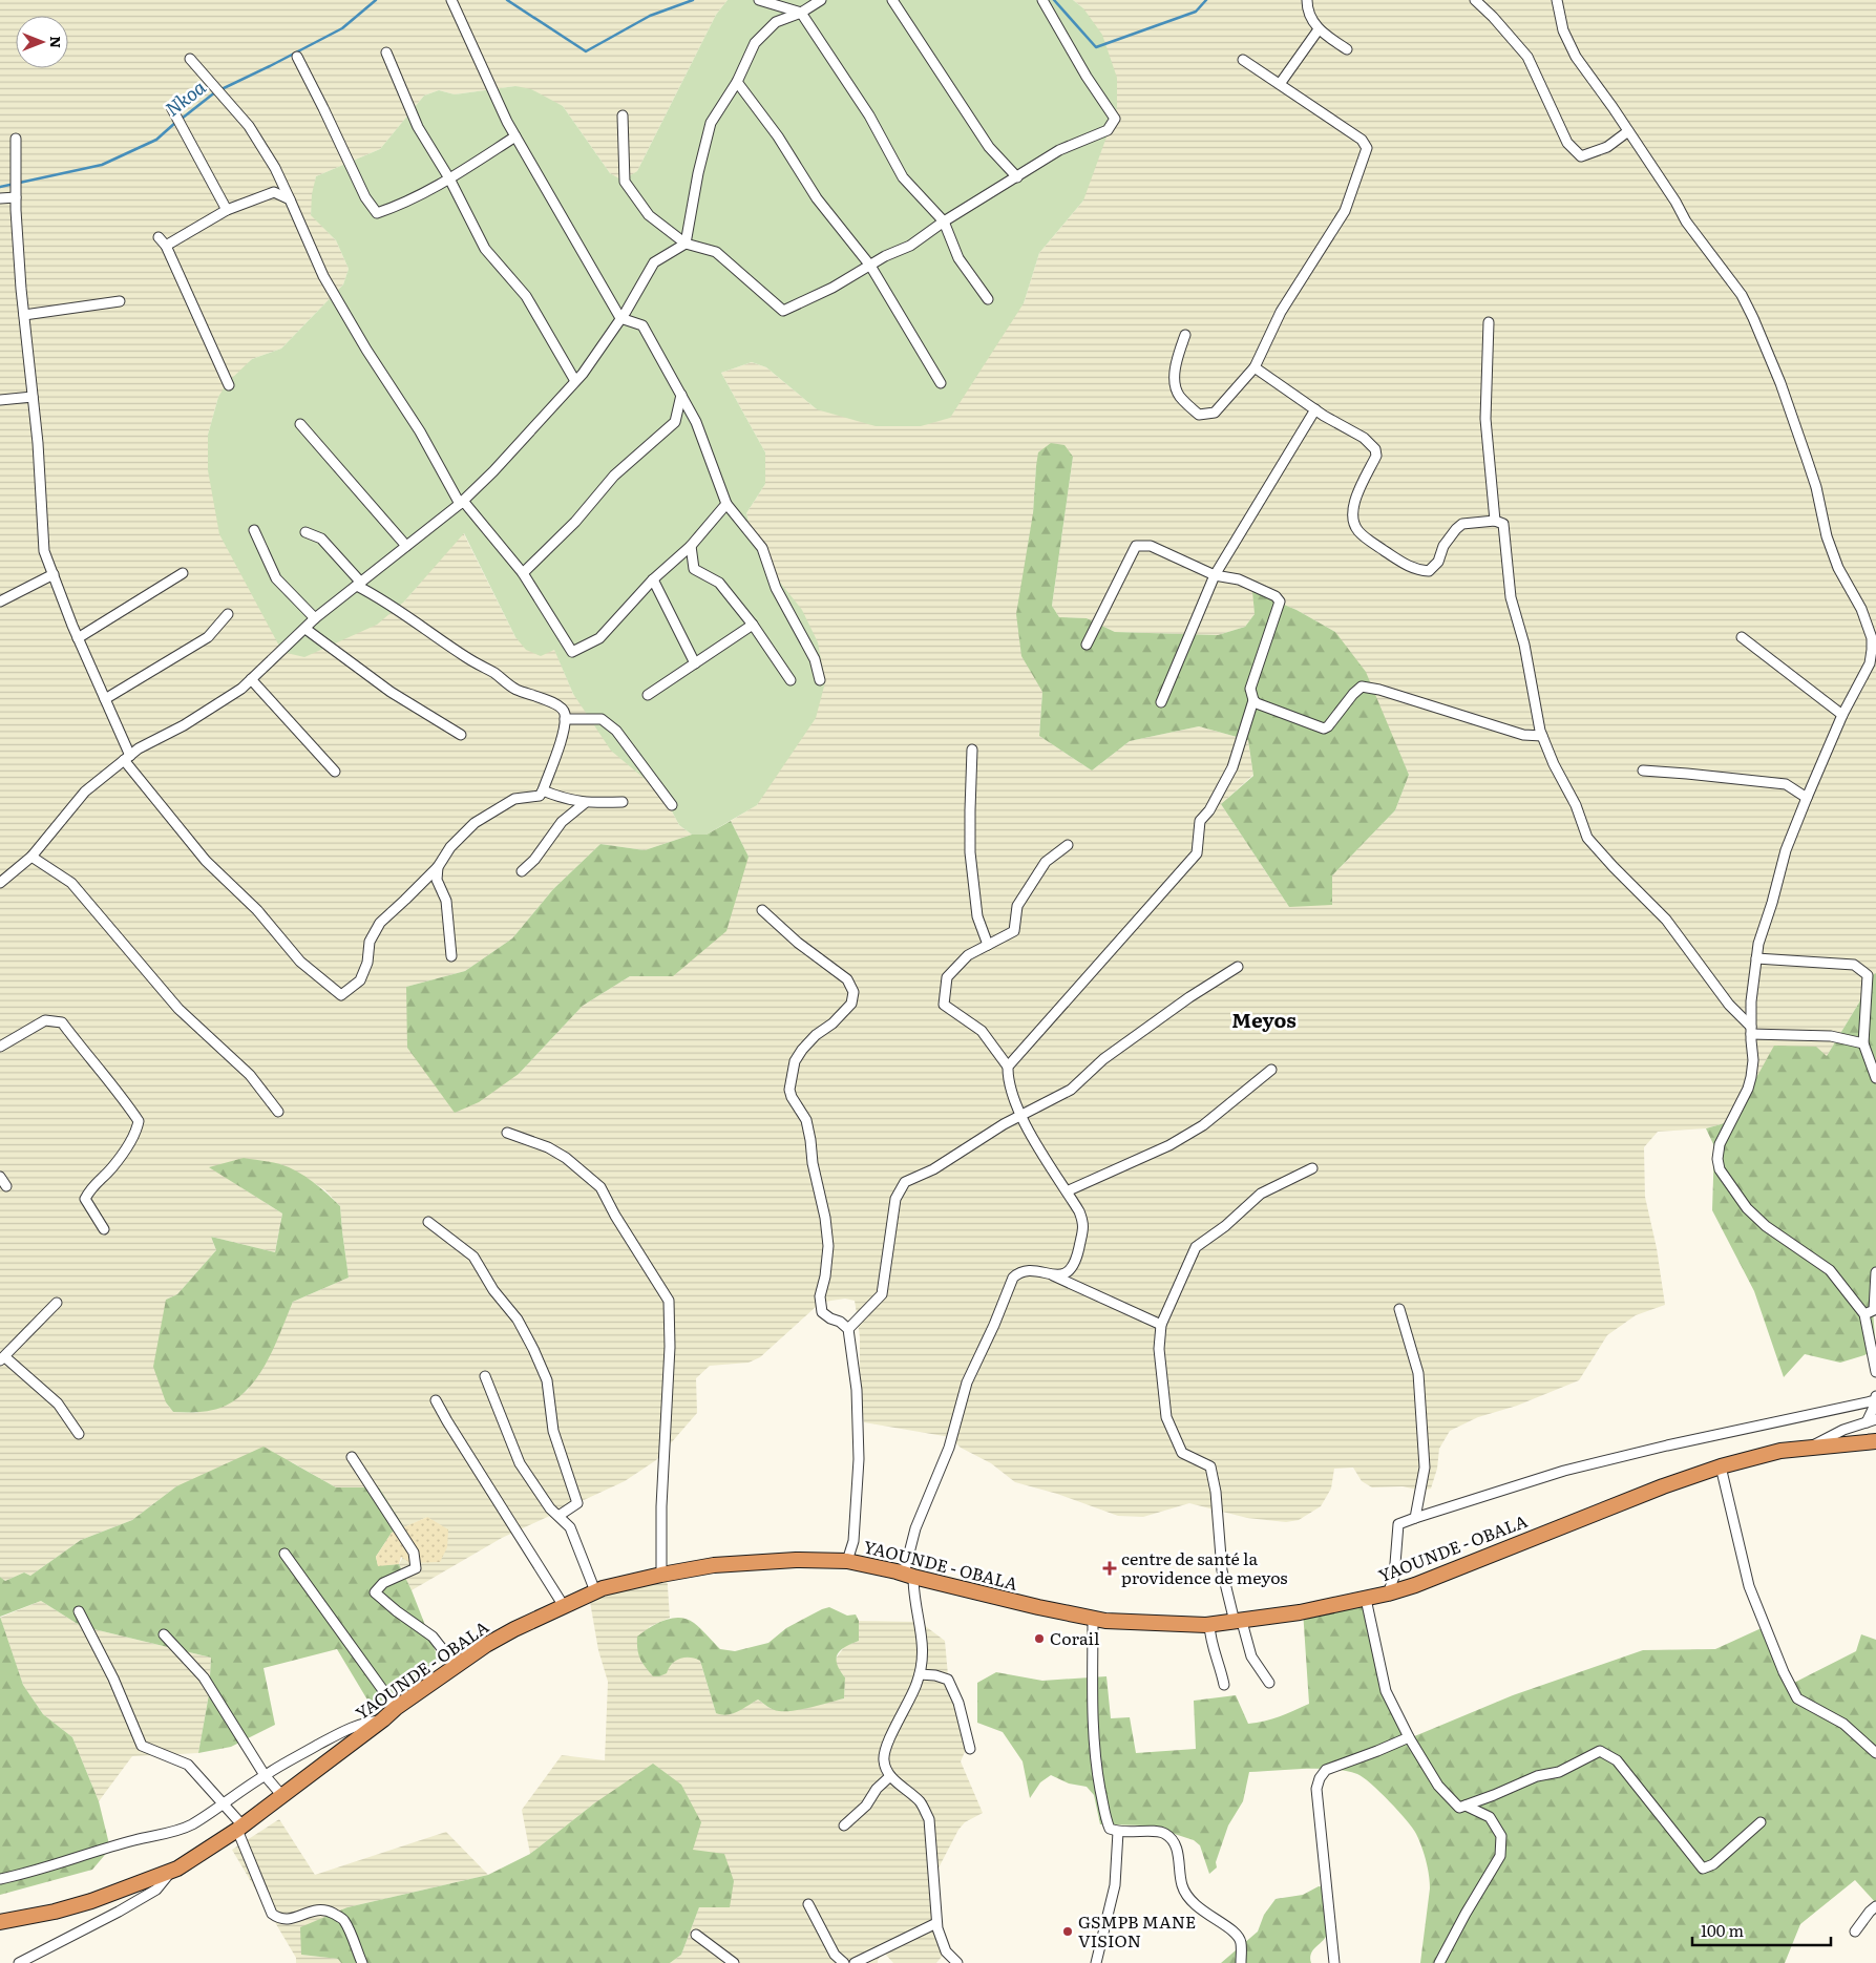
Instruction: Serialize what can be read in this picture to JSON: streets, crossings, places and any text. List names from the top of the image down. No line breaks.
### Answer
{"streets":{"highway":["YAOUNDE - OBALA"]},"districts":["Meyos"],"water":["Nkoa"],"places":{"health":["centre de santé la providence de meyos"],"other":["Corail","GSMPB MANE VISION"]},"scale_bar":"100 m","north":"right"}
